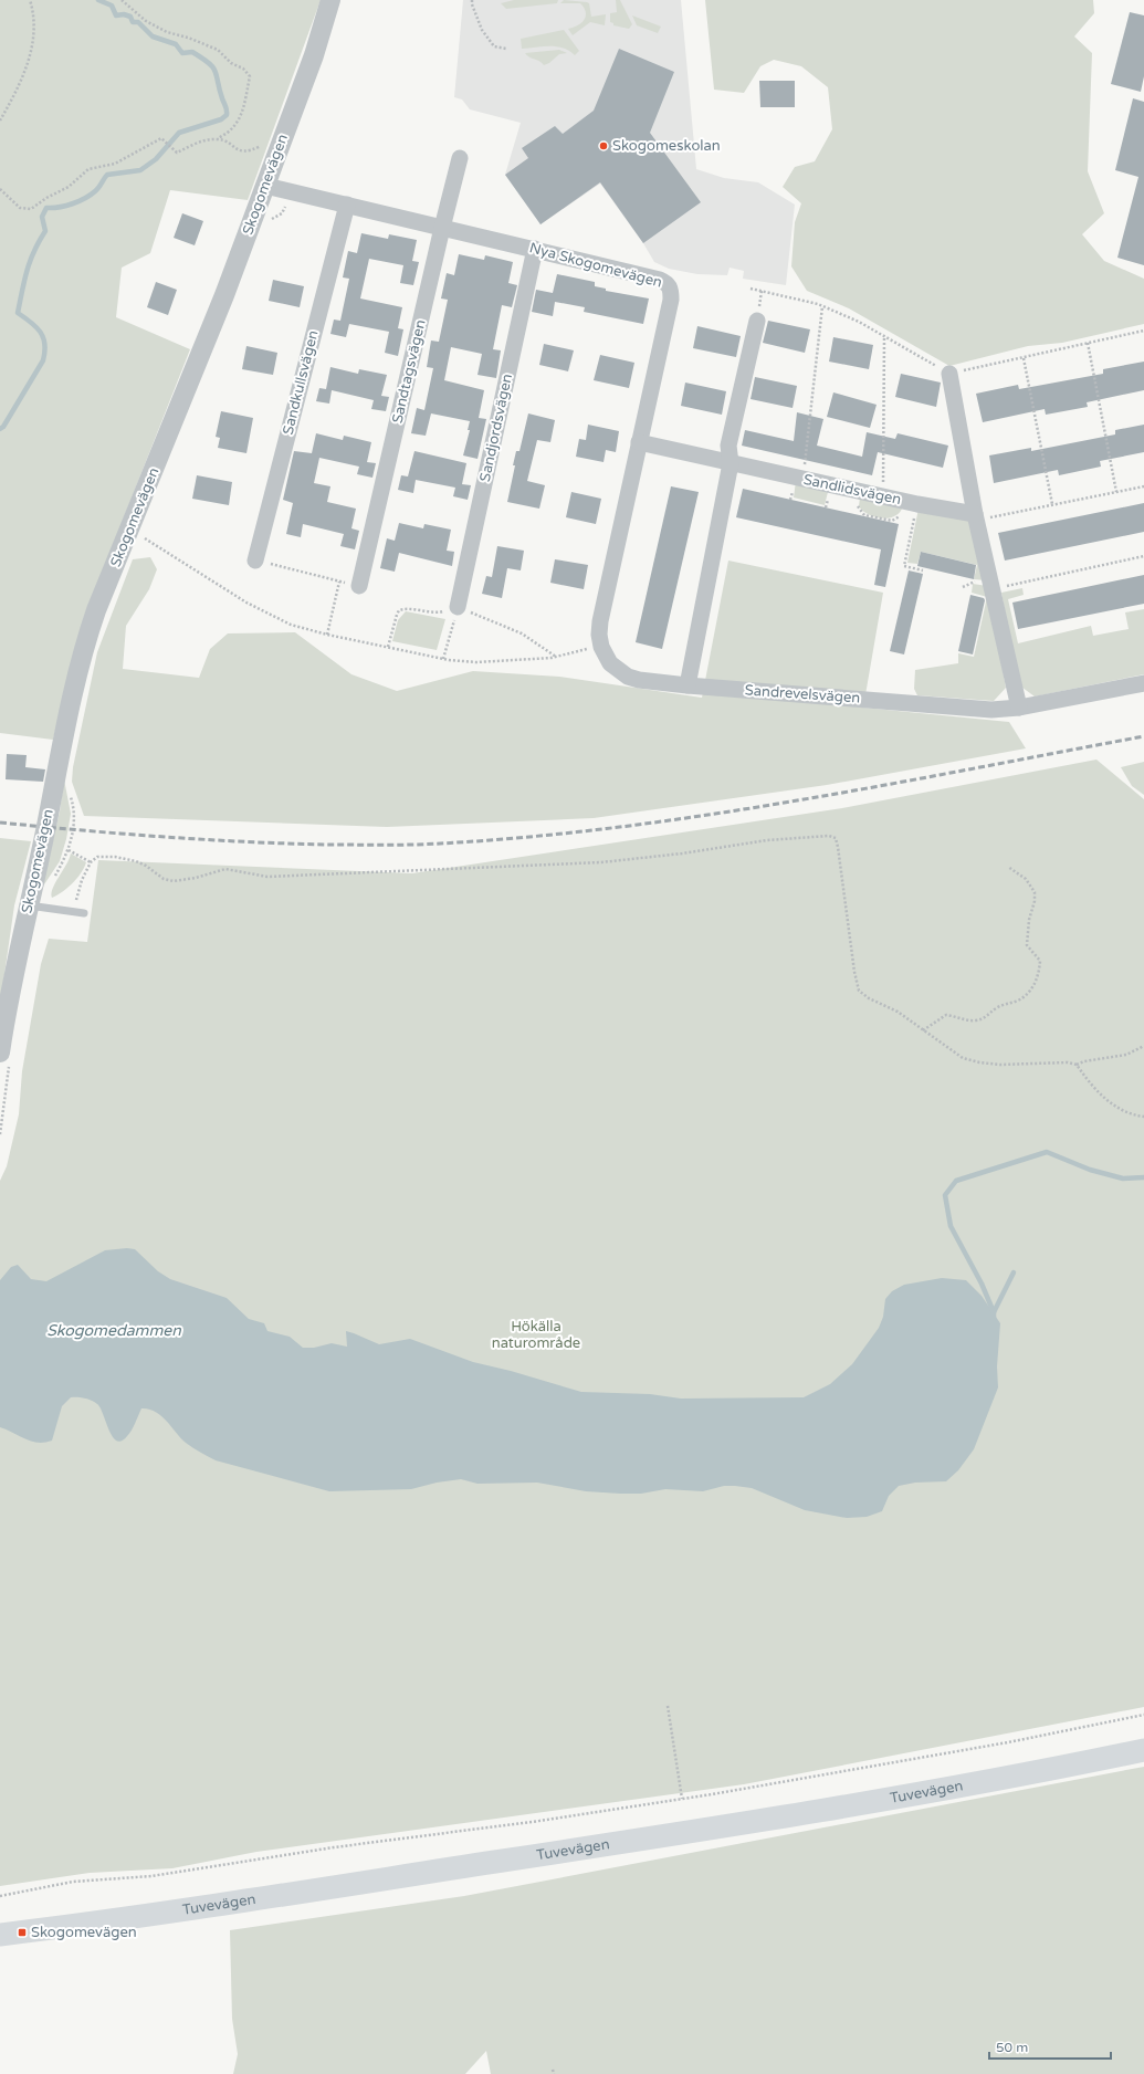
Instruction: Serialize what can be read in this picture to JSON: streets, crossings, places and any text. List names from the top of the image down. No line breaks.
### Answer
{"streets":{"main road":["Tuvevägen"],"street":["Skogomevägen","Nya Skogomevägen","Sandtagsvägen","Sandkullsvägen","Sandjordsvägen","Sandlidsvägen","Sandrevelsvägen"]},"crossings":[["Skogomevägen","Nya Skogomevägen"],["Nya Skogomevägen","Sandtagsvägen"],["Nya Skogomevägen","Sandkullsvägen"],["Nya Skogomevägen","Sandjordsvägen"],["Nya Skogomevägen","Sandlidsvägen"],["Nya Skogomevägen","Sandrevelsvägen"]],"water":["Skogomedammen"],"parks":["Hökälla naturområde"],"places":{"other":["Skogomeskolan"],"transit":["Skogomevägen"]},"scale_bar":"50 m"}
